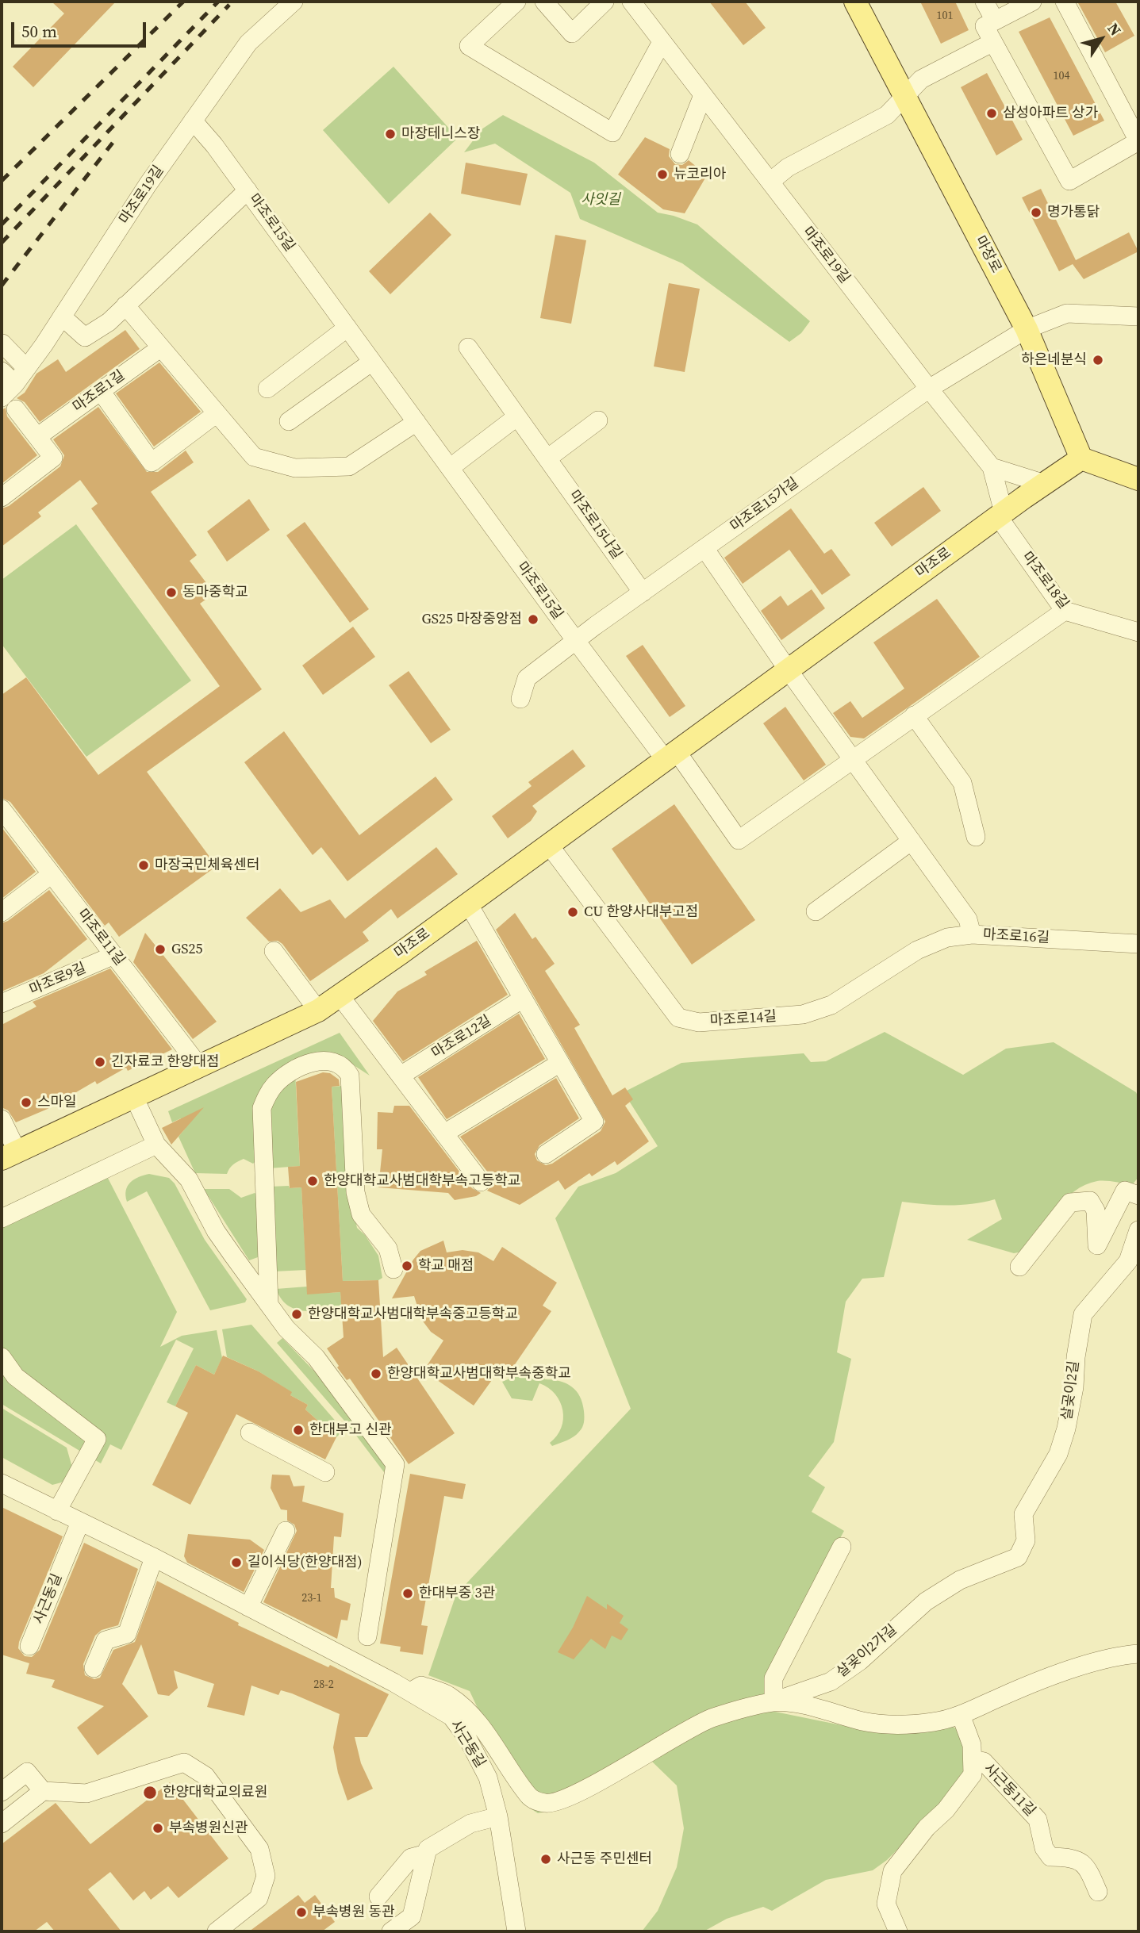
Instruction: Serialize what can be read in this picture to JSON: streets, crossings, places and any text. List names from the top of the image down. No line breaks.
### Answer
{"streets":{"main road":["마장로","마조로"],"street":["마조로19길","마조로15길","마조로1길","마조로15가길","마조로15나길","마조로18길","마조로16길","마조로11길","마조로9길","마조로14길","마조로12길","살곶이2길","사근동길","살곶이2가길","사근동11길"]},"crossings":[["마조로19길","마조로15길"],["마조로19길","마조로15가길"],["마조로15길","마조로15가길"],["마조로15길","마조로"],["마장로","마조로15가길"],["마장로","마조로"],["마조로15가길","마조로15나길"],["마조로","마조로18길"],["마조로","마조로16길"],["마조로","마조로11길"],["마조로","마조로14길"],["마조로16길","마조로14길"],["마조로11길","마조로9길"],["살곶이2길","살곶이2가길"],["사근동길","살곶이2가길"]],"parks":["사잇길"],"places":["삼성아파트 상가","마장테니스장","뉴코리아","명가통닭","하은네분식","동마중학교","GS25 마장중앙점","마장국민체육센터","CU 한양사대부고점","GS25","긴자료코 한양대점","스마일","한양대학교사범대학부속고등학교","학교 매점","한양대학교사범대학부속중고등학교","한양대학교사범대학부속중학교","한대부고 신관","길이식당(한양대점)","한대부중 3관","한양대학교의료원","부속병원신관","사근동 주민센터","부속병원 동관"],"house_numbers":["101","104","23-1","28-2"],"scale_bar":"50 m","north":"top right"}
